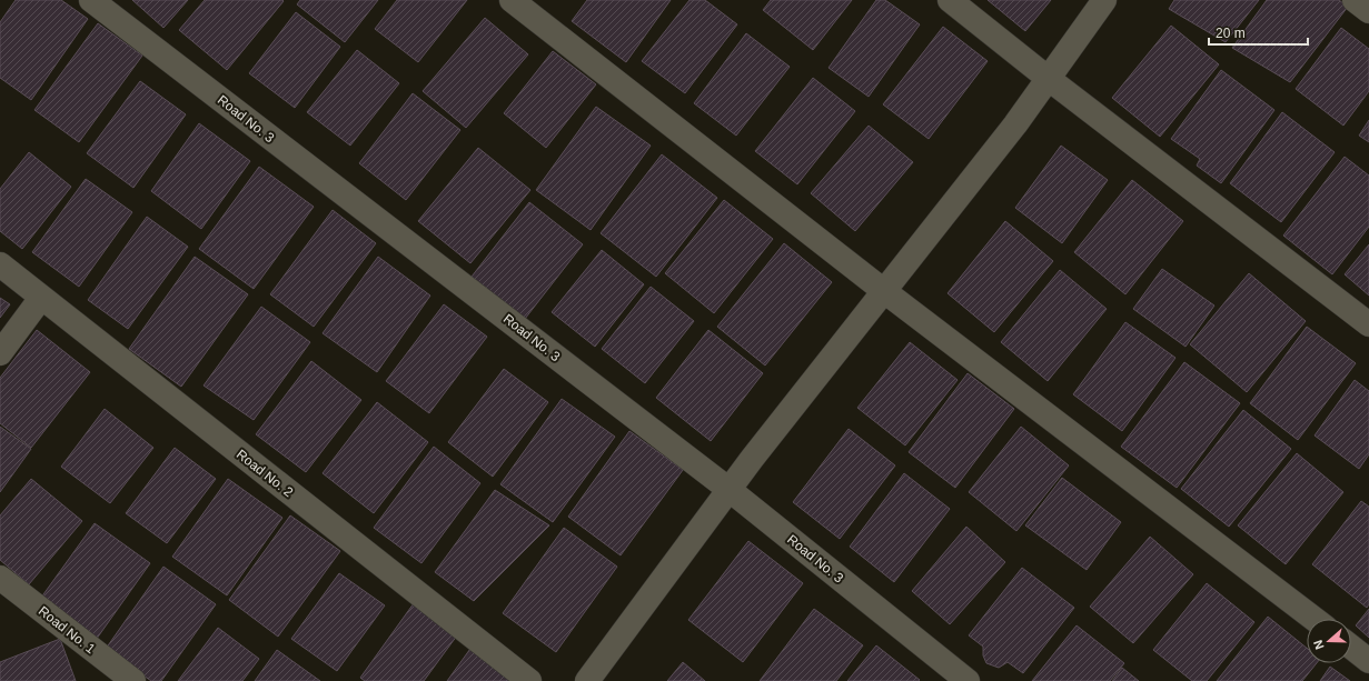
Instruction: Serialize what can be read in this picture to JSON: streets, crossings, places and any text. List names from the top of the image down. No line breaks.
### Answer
{"streets":{"street":["Road No. 3","Road No. 2","Road No. 1"]},"scale_bar":"20 m","north":"left"}
